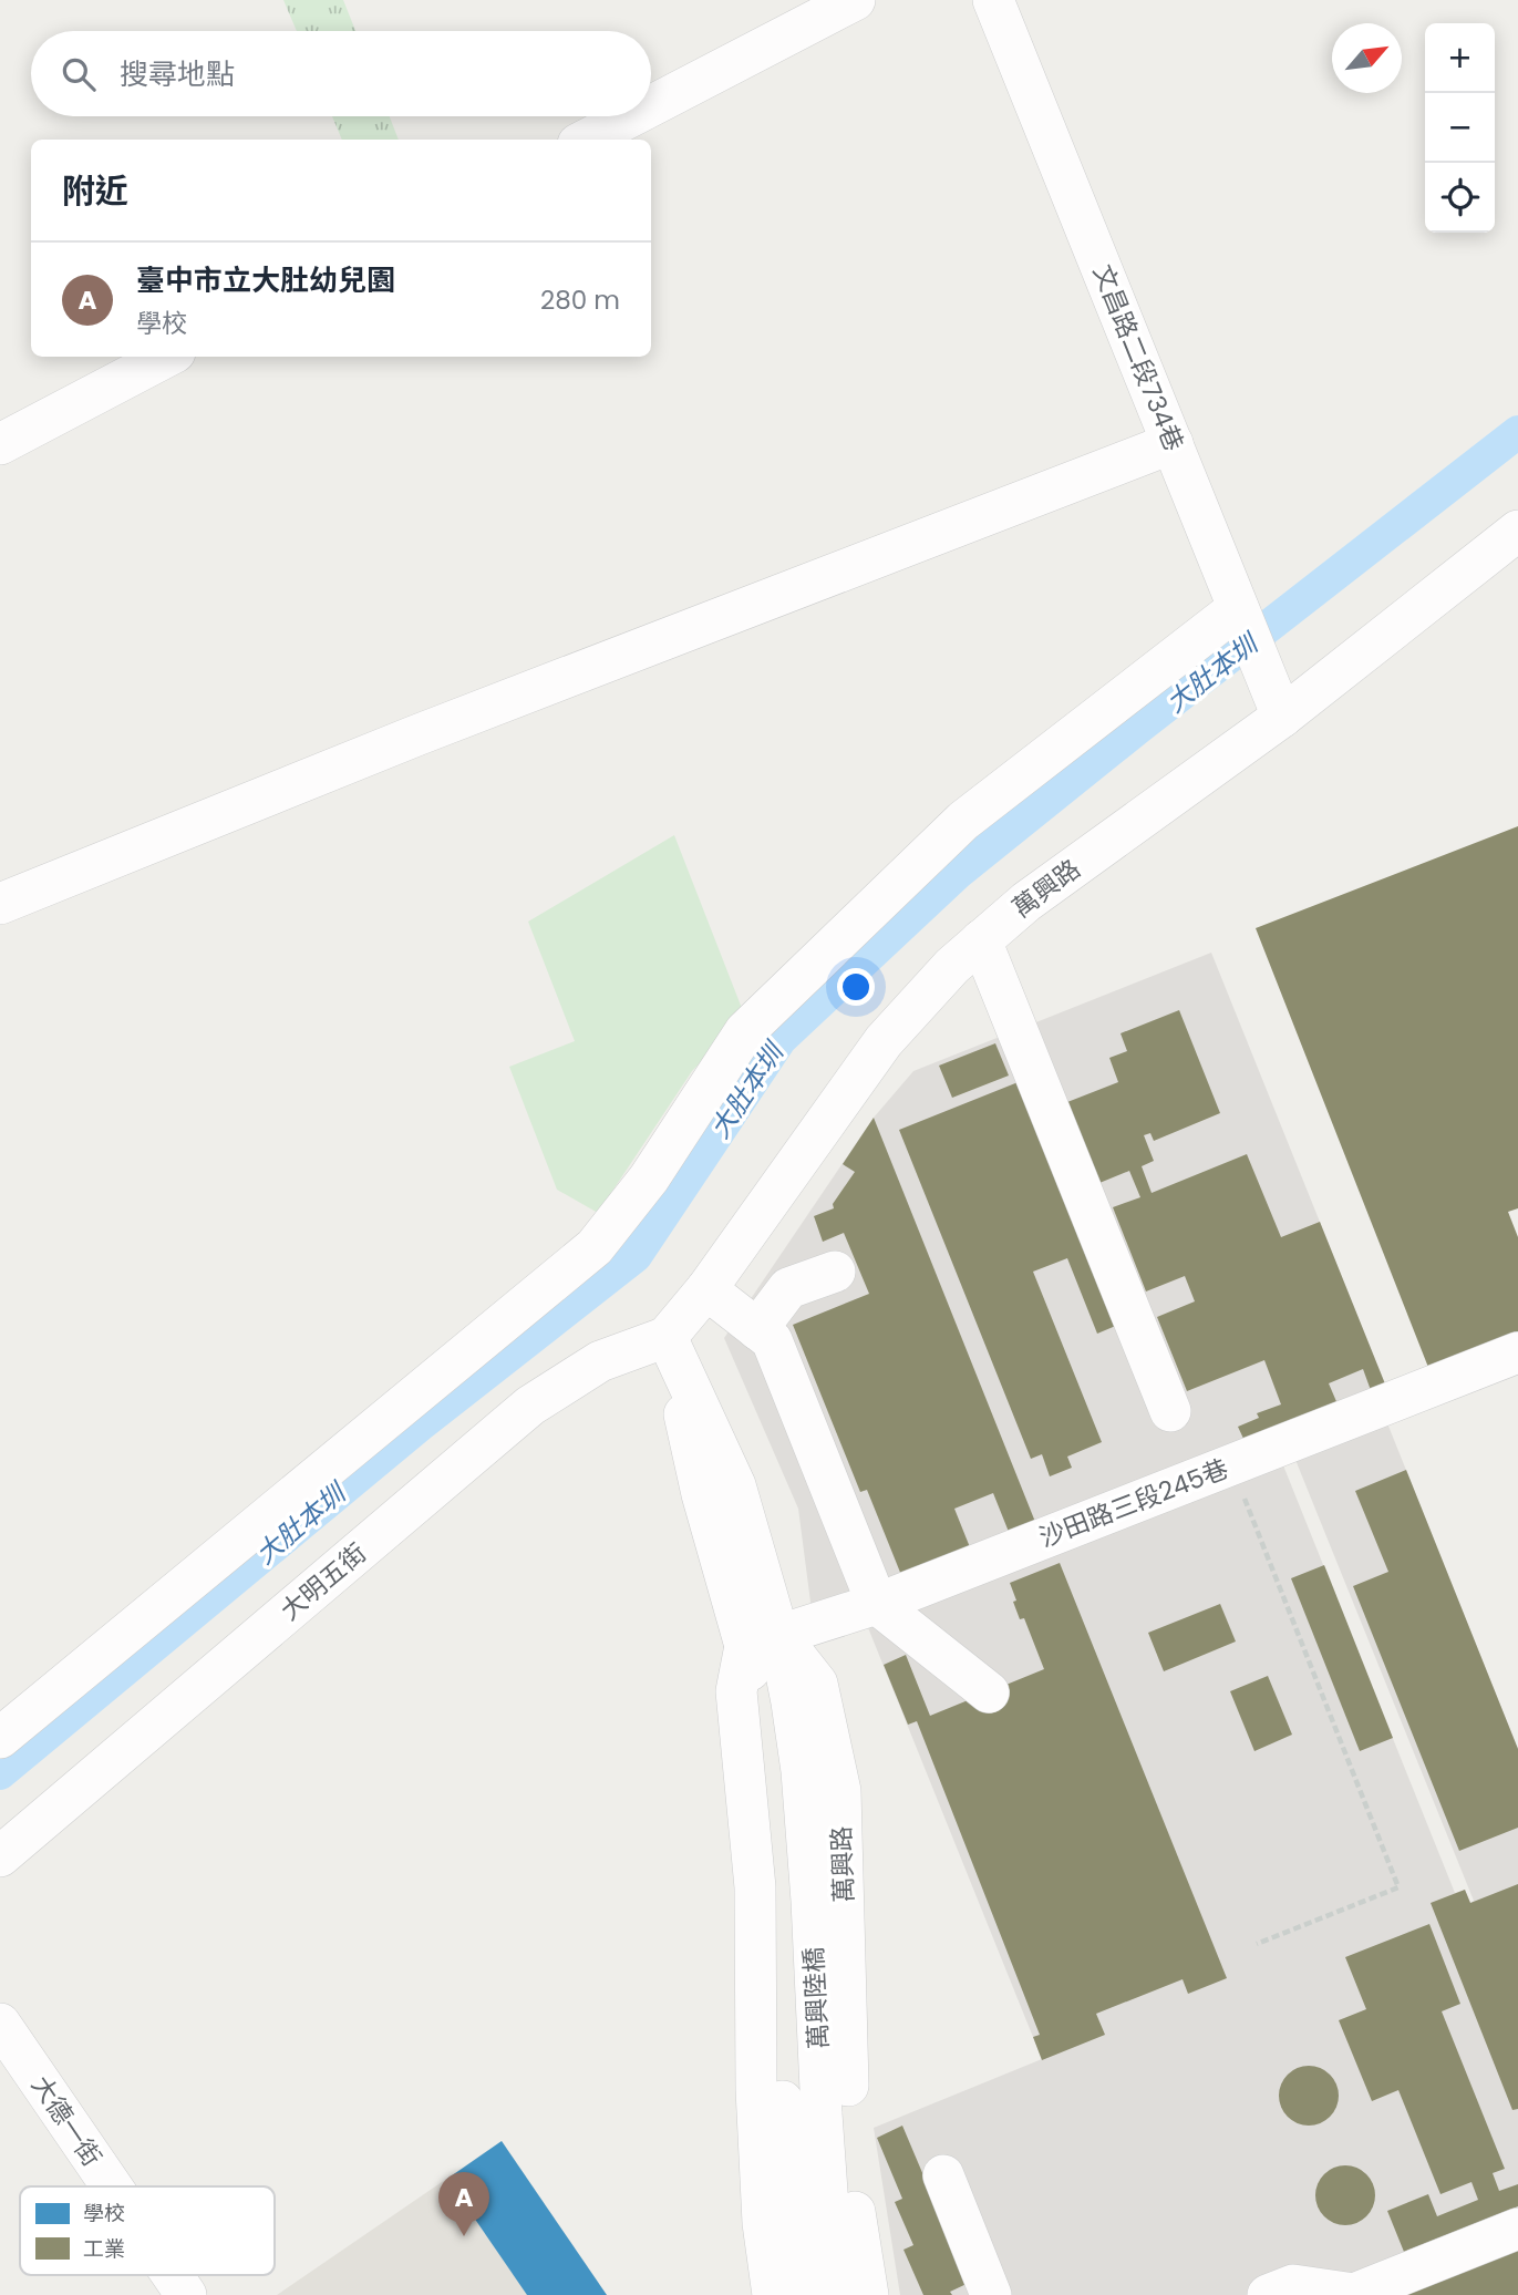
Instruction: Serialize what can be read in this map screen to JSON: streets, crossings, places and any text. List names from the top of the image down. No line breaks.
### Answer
{"streets":{"street":["文昌路二段734巷","萬興路","沙田路三段245巷","大明五街","萬興陸橋","大德一街"]},"crossings":[["文昌路二段734巷","萬興路"],["萬興路","沙田路三段245巷"],["萬興路","大明五街"],["萬興路","萬興陸橋"]],"water":["大肚本圳"],"legend":["學校","工業"],"north":"top right","page":{"map_buttons":["+","−"],"search":"搜尋地點","heading":"附近","list":[{"mark":"A","name":"臺中市立大肚幼兒園","note":"學校","value":"280 m"}],"pins":"A"}}
